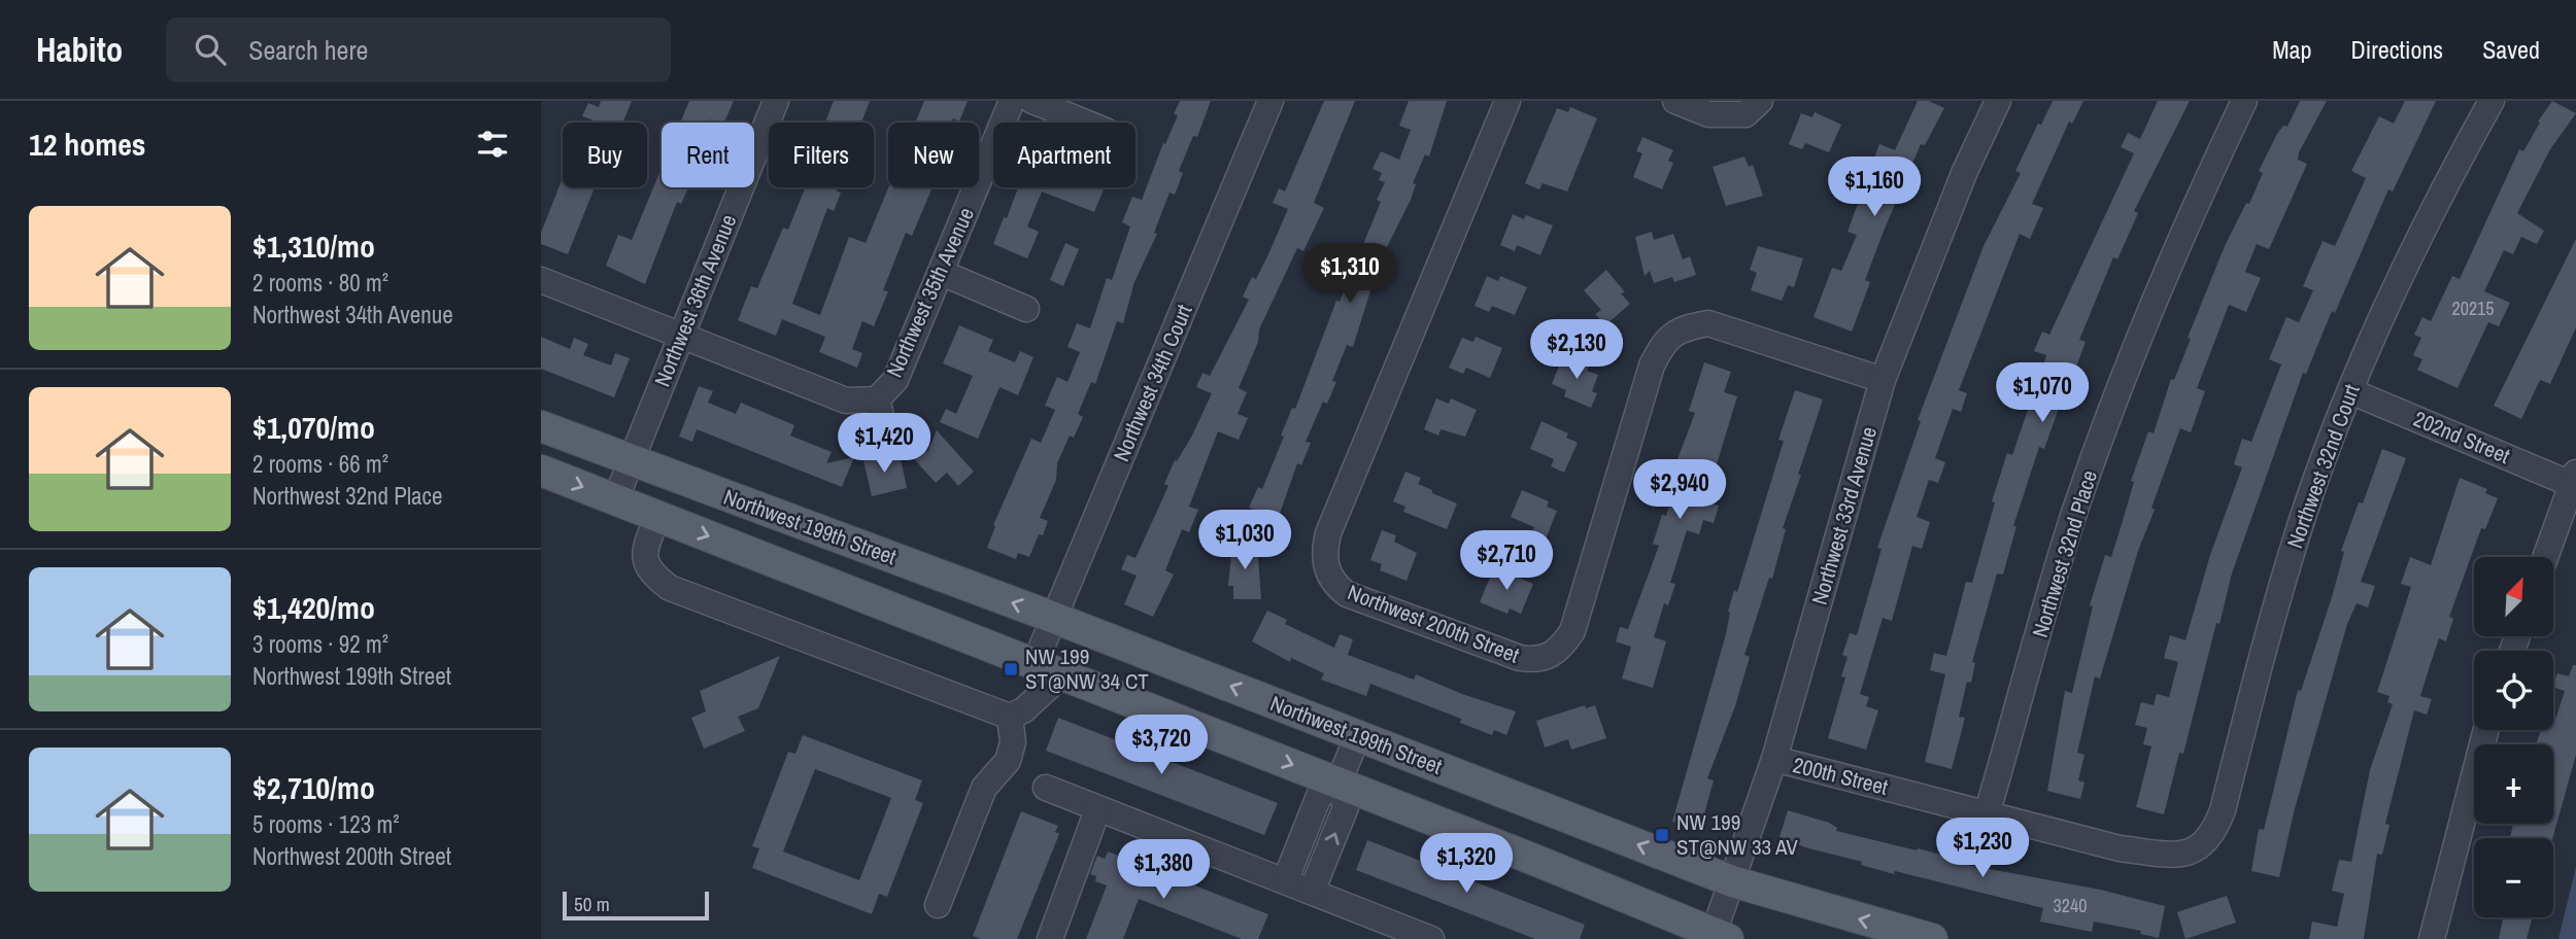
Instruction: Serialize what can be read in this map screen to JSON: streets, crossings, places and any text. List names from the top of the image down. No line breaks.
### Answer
{"streets":{"main road":["Northwest 199th Street"],"street":["Northwest 35th Avenue","Northwest 36th Avenue","Northwest 34th Court","202nd Street","Northwest 32nd Court","Northwest 33rd Avenue","Northwest 32nd Place","Northwest 200th Street","200th Street"]},"crossings":[["Northwest 36th Avenue","Northwest 199th Street"],["Northwest 34th Court","Northwest 199th Street"],["202nd Street","Northwest 32nd Court"],["Northwest 32nd Court","200th Street"],["Northwest 33rd Avenue","Northwest 199th Street"],["Northwest 33rd Avenue","Northwest 200th Street"],["Northwest 33rd Avenue","200th Street"],["Northwest 32nd Place","200th Street"]],"places":{"transit":["NW 199 ST@NW 34 CT","NW 199 ST@NW 33 AV"]},"house_numbers":["20215","3240"],"scale_bar":"50 m","north":"top right","page":{"header":"Habito","search":"Search here","nav":["Map","Directions","Saved"],"heading":"12 homes","chip":["Buy","Rent","Filters","New","Apartment"],"price":["$1,160","$1,310","$2,130","$1,070","$1,420","$2,940","$1,030","$2,710","$3,720","$1,230","$1,320","$1,380"],"list":[{"name":"$1,310/mo","note":"2 rooms · 80 m² · Northwest 34th Avenue"},{"name":"$1,070/mo","note":"2 rooms · 66 m² · Northwest 32nd Place"},{"name":"$1,420/mo","note":"3 rooms · 92 m² · Northwest 199th Street"},{"name":"$2,710/mo","note":"5 rooms · 123 m² · Northwest 200th Street"}],"map_buttons":["+","−"],"scale":"50 m"}}
